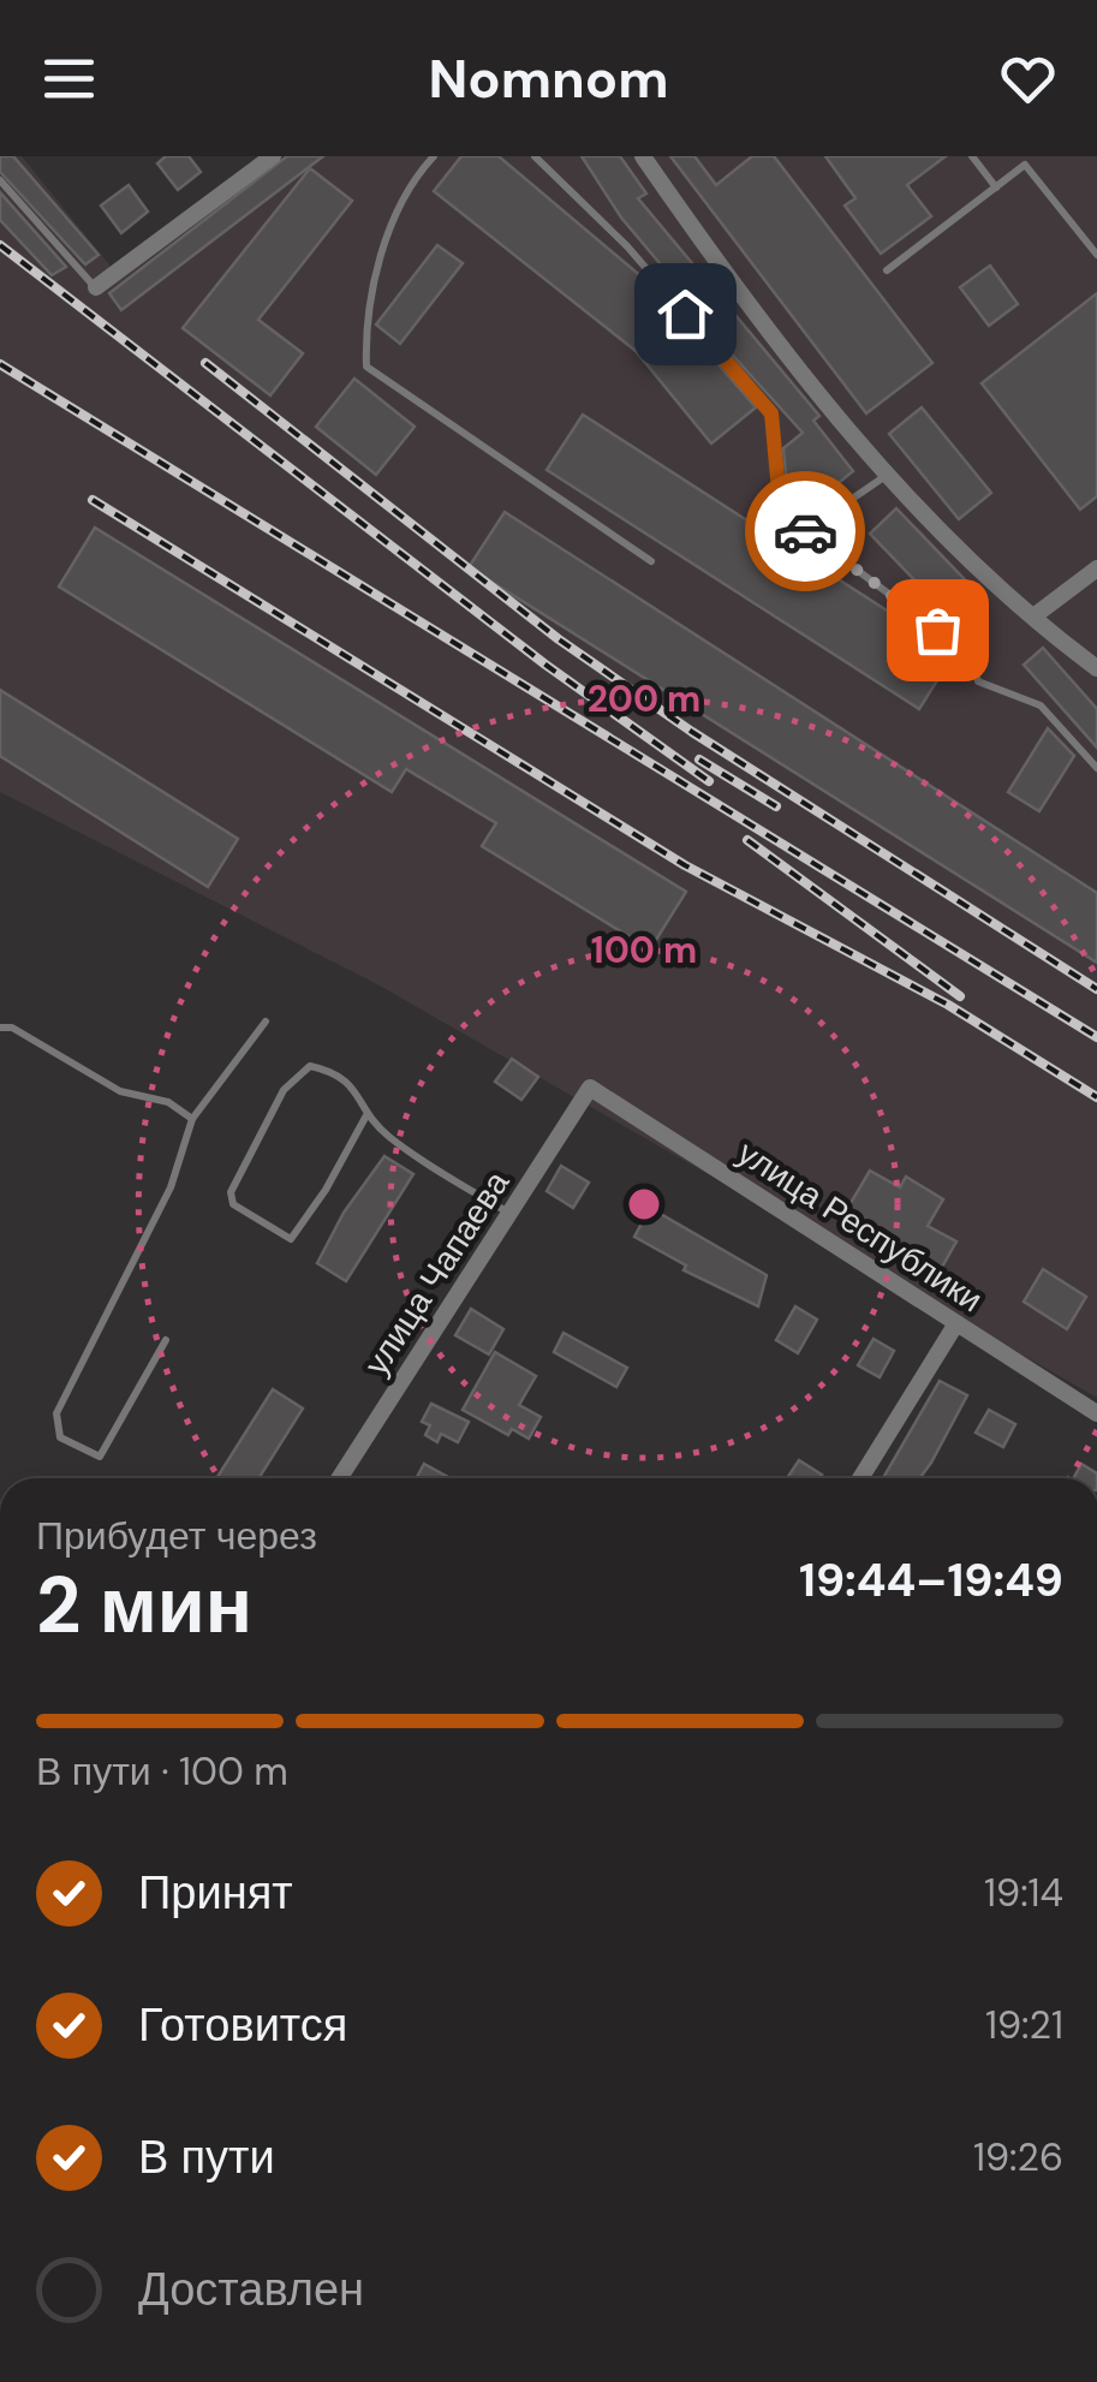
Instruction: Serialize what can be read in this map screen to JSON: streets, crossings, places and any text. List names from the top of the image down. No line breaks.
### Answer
{"streets":{"street":["улица Республики","улица Чапаева"]},"crossings":[["улица Республики","улица Чапаева"]],"page":{"header":"Nomnom","heading":["2 мин","Прибудет через","19:44–19:49"],"bar":"В пути · 100 m","list":[["Принят","19:14"],["Готовится","19:21"],["В пути","19:26"],"Доставлен"]},"rings":["200 m","100 m"]}
